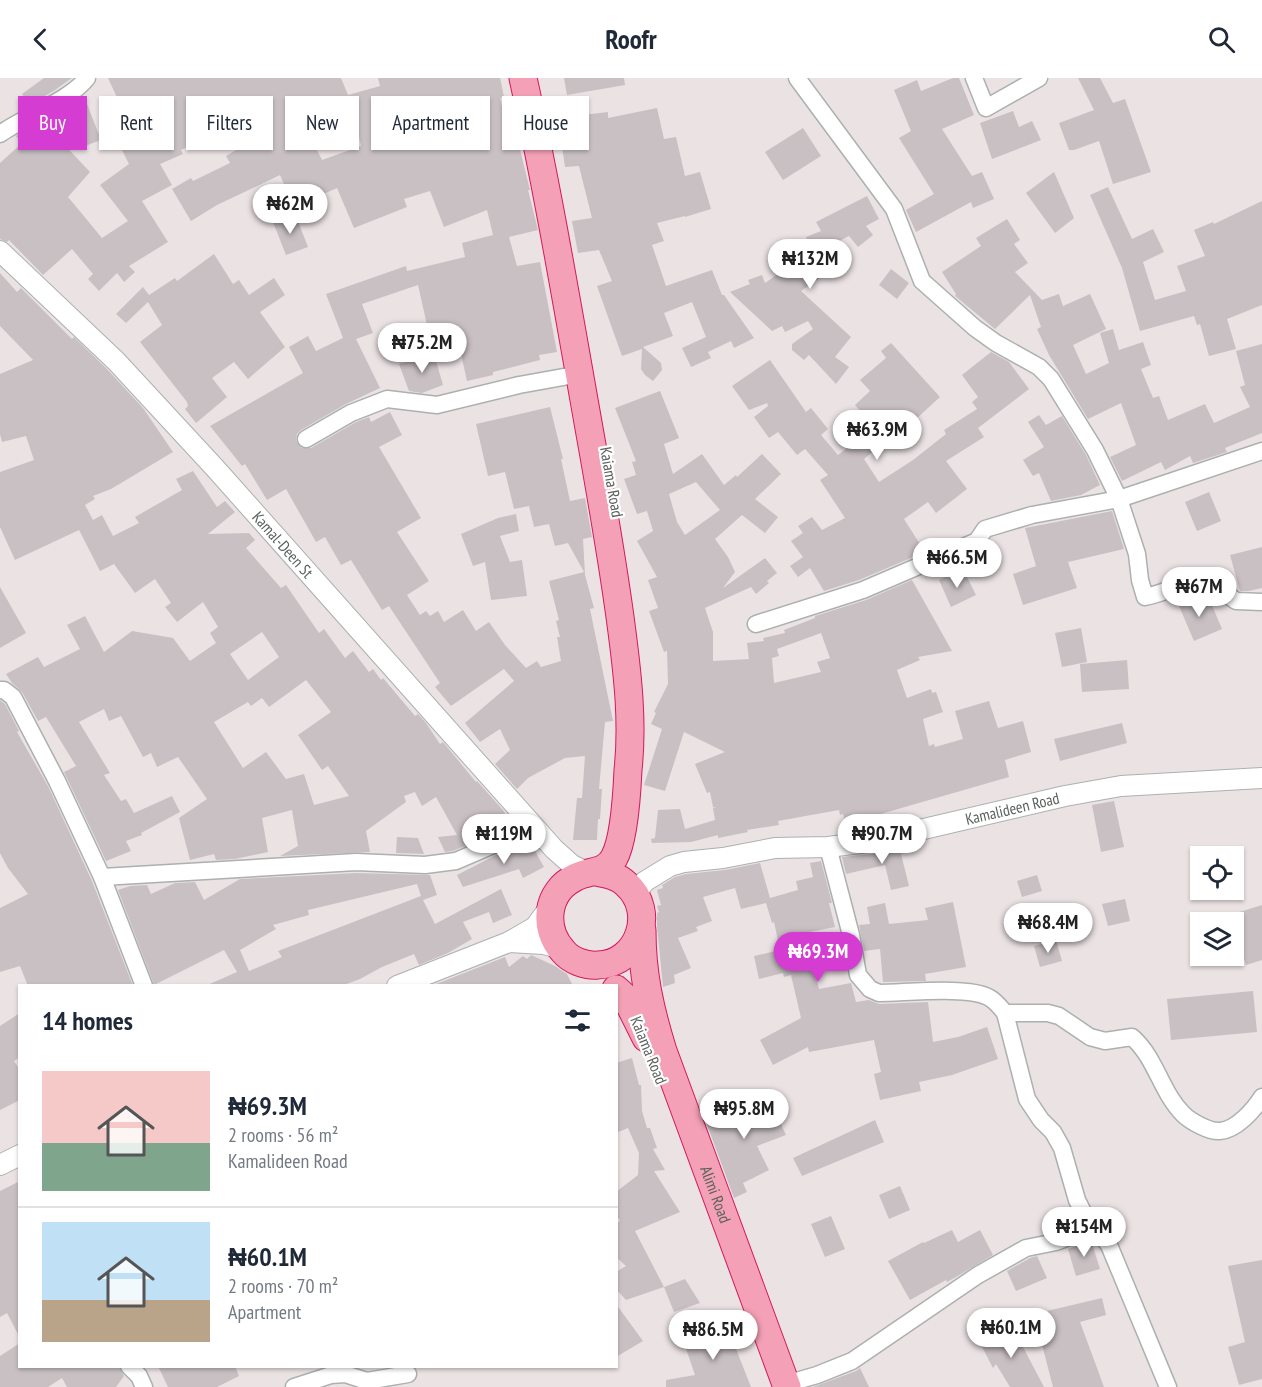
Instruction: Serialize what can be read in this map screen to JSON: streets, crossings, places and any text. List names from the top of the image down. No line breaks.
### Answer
{"streets":{"highway":["Kaiama Road","Alimi Road"],"street":["Kamal-Deen St","Kamalideen Road"]},"crossings":[["Kaiama Road","Kamalideen Road"],["Kaiama Road","Alimi Road"],["Kamalideen Road","Alimi Road"]],"page":{"header":"Roofr","chip":["Buy","Rent","Filters","New","Apartment","House"],"price":["₦62M","₦132M","₦75.2M","₦63.9M","₦66.5M","₦67M","₦119M","₦90.7M","₦68.4M","₦69.3M","₦95.8M","₦154M","₦60.1M","₦86.5M"],"heading":"14 homes","list":[{"name":"₦69.3M","note":"2 rooms · 56 m² · Kamalideen Road"},{"name":"₦60.1M","note":"2 rooms · 70 m² · Apartment"}]}}
